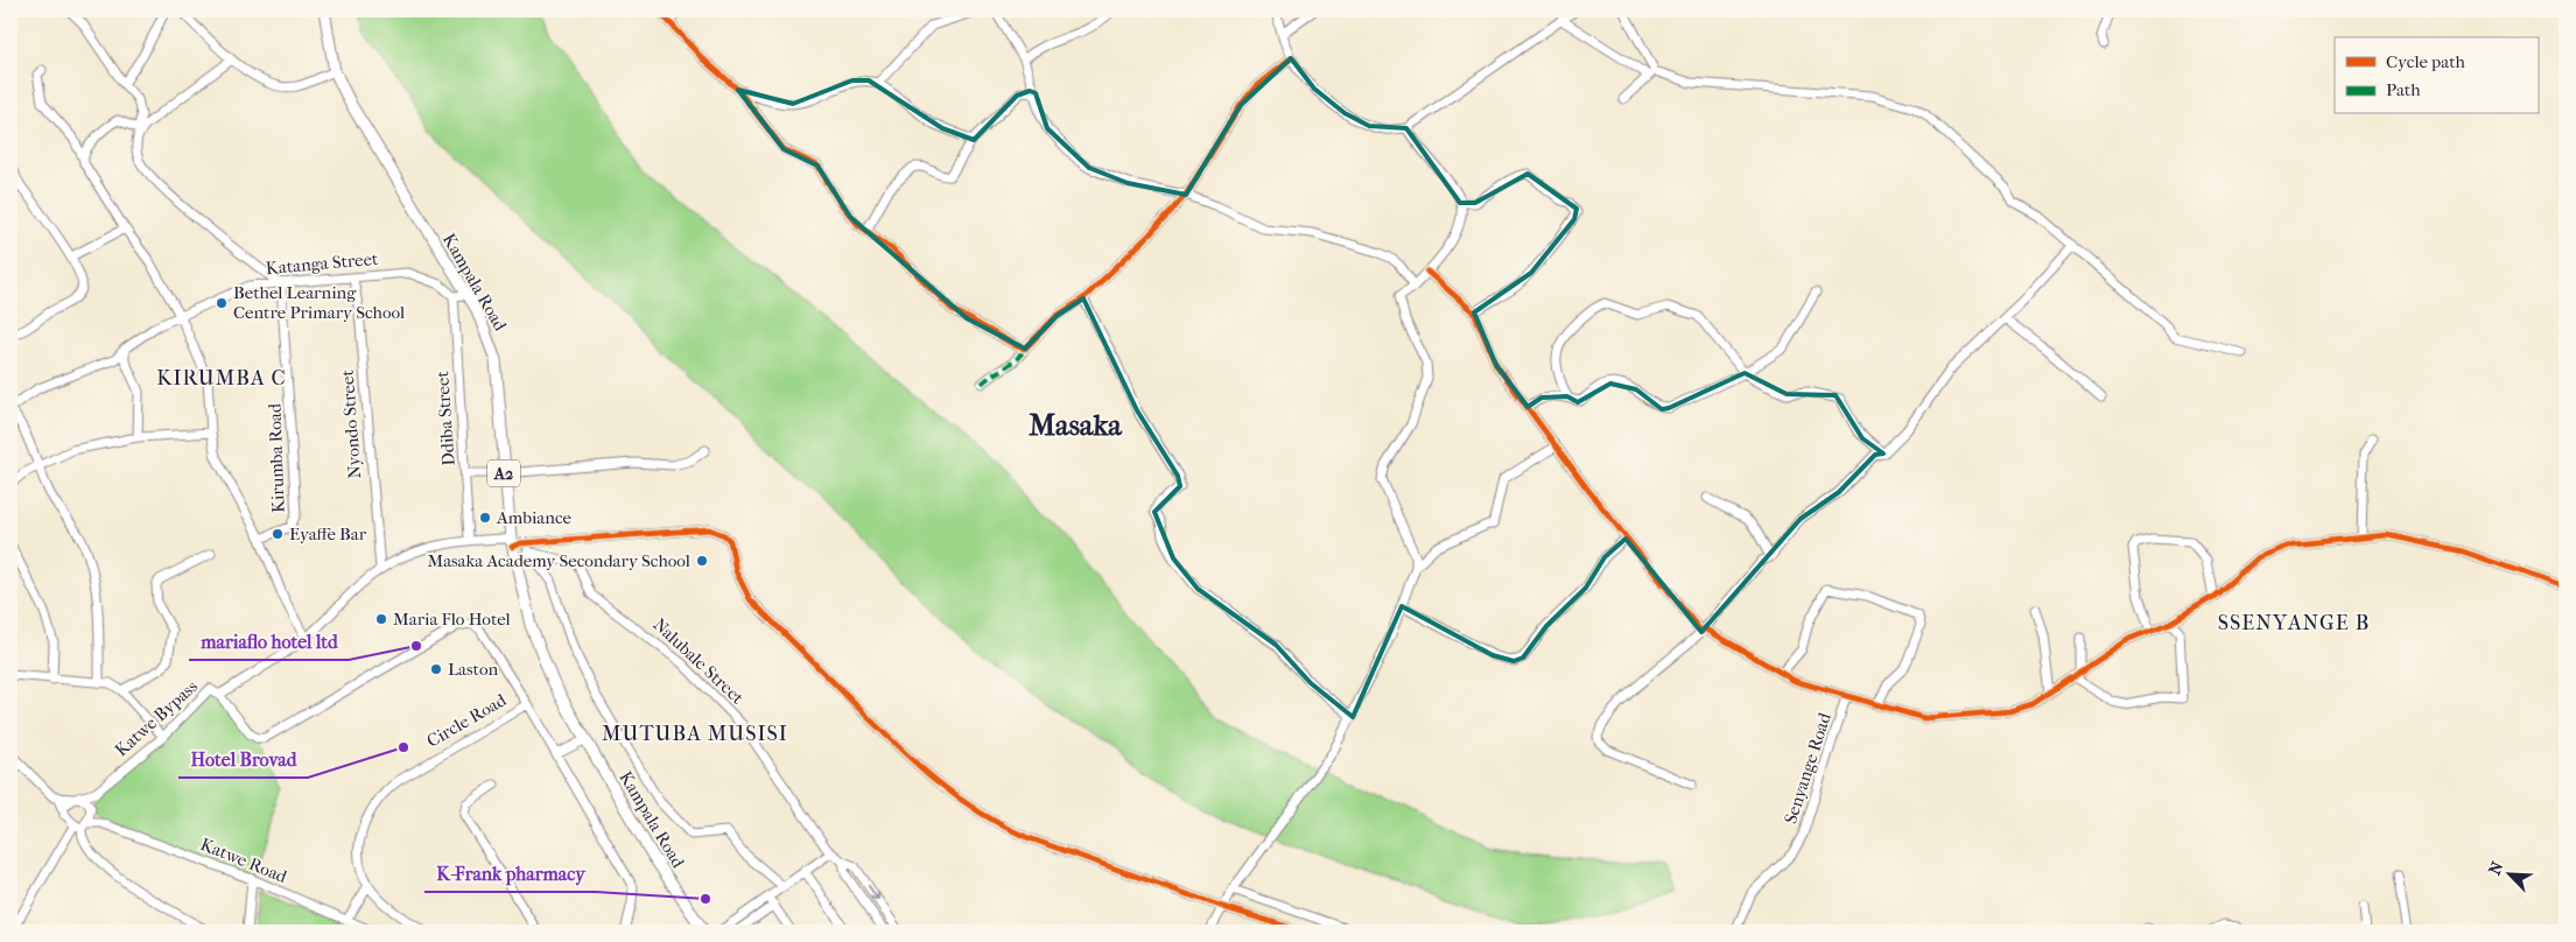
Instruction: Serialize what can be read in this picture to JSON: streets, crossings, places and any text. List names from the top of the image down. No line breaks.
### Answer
{"streets":{"main road":["Kampala Road","A2"],"street":["Katanga Street","Ddiba Street","Nyondo Street","Kirumba Road","Nalubale Street","Katwe Bypass","Circle Road","Senyange Road","Katwe Road"]},"crossings":[["Katanga Street","Ddiba Street"],["Katanga Street","Nyondo Street"],["Katanga Street","Kirumba Road"],["Kampala Road","Katwe Bypass"],["Ddiba Street","Katwe Bypass"],["Nyondo Street","Katwe Bypass"],["Katwe Bypass","Katwe Road"]],"districts":["KIRUMBA C","Masaka","SSENYANGE B","MUTUBA MUSISI"],"places":["Bethel Learning Centre Primary School","Ambiance","Eyaffe Bar","Masaka Academy Secondary School","Maria Flo Hotel","mariaflo hotel ltd","Laston","Hotel Brovad","K-Frank pharmacy"],"legend":["Cycle path","Path"],"north":"top left"}
